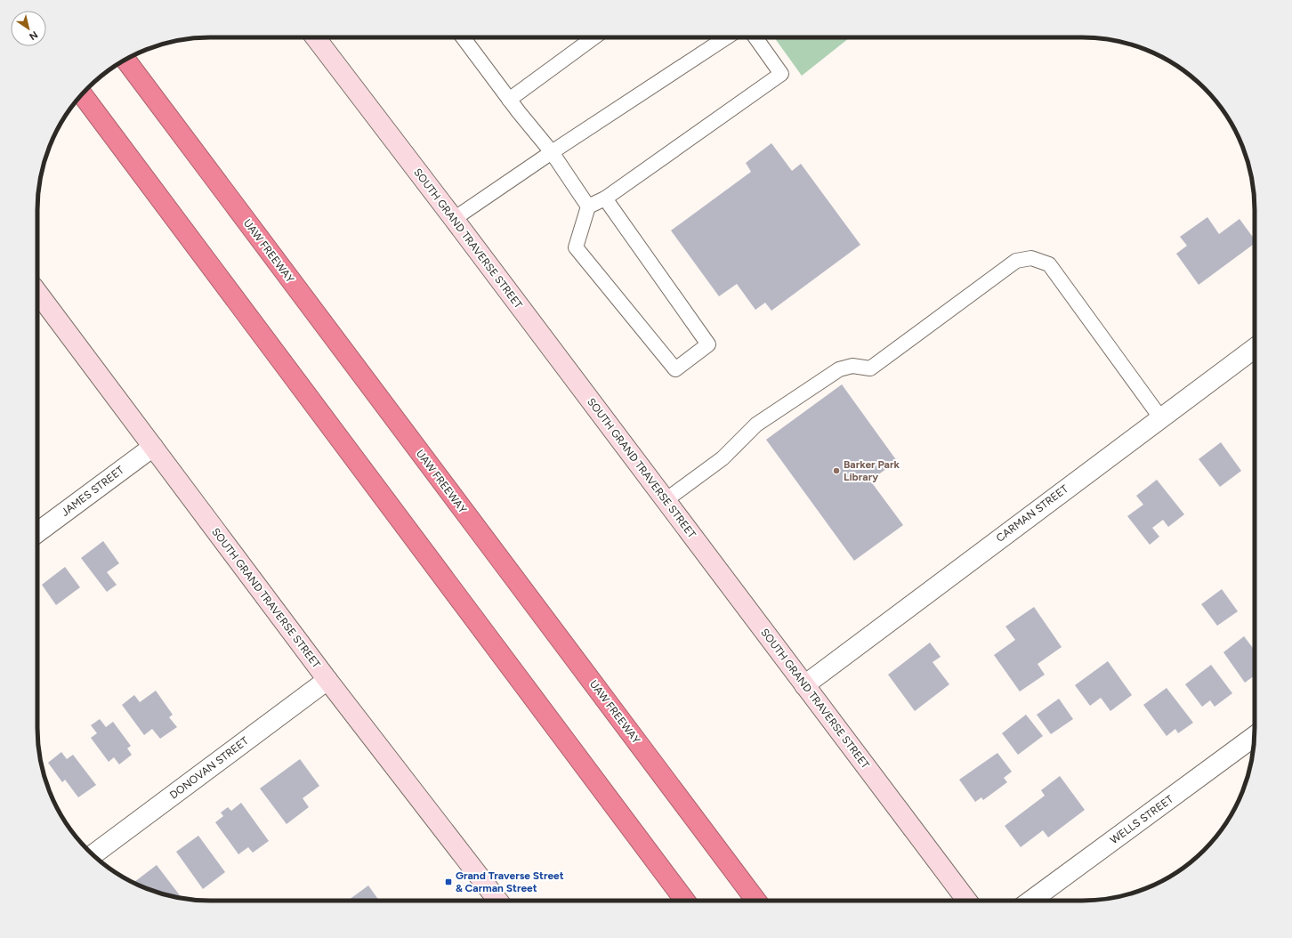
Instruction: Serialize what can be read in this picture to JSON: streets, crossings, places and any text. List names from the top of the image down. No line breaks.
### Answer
{"streets":{"highway":["UAW FREEWAY"],"main road":["SOUTH GRAND TRAVERSE STREET"],"street":["JAMES STREET","CARMAN STREET","DONOVAN STREET","WELLS STREET"]},"crossings":[["SOUTH GRAND TRAVERSE STREET","JAMES STREET"],["SOUTH GRAND TRAVERSE STREET","CARMAN STREET"],["SOUTH GRAND TRAVERSE STREET","DONOVAN STREET"]],"places":{"other":["Barker Park Library"],"transit":["Grand Traverse Street & Carman Street"]},"north":"bottom right"}
